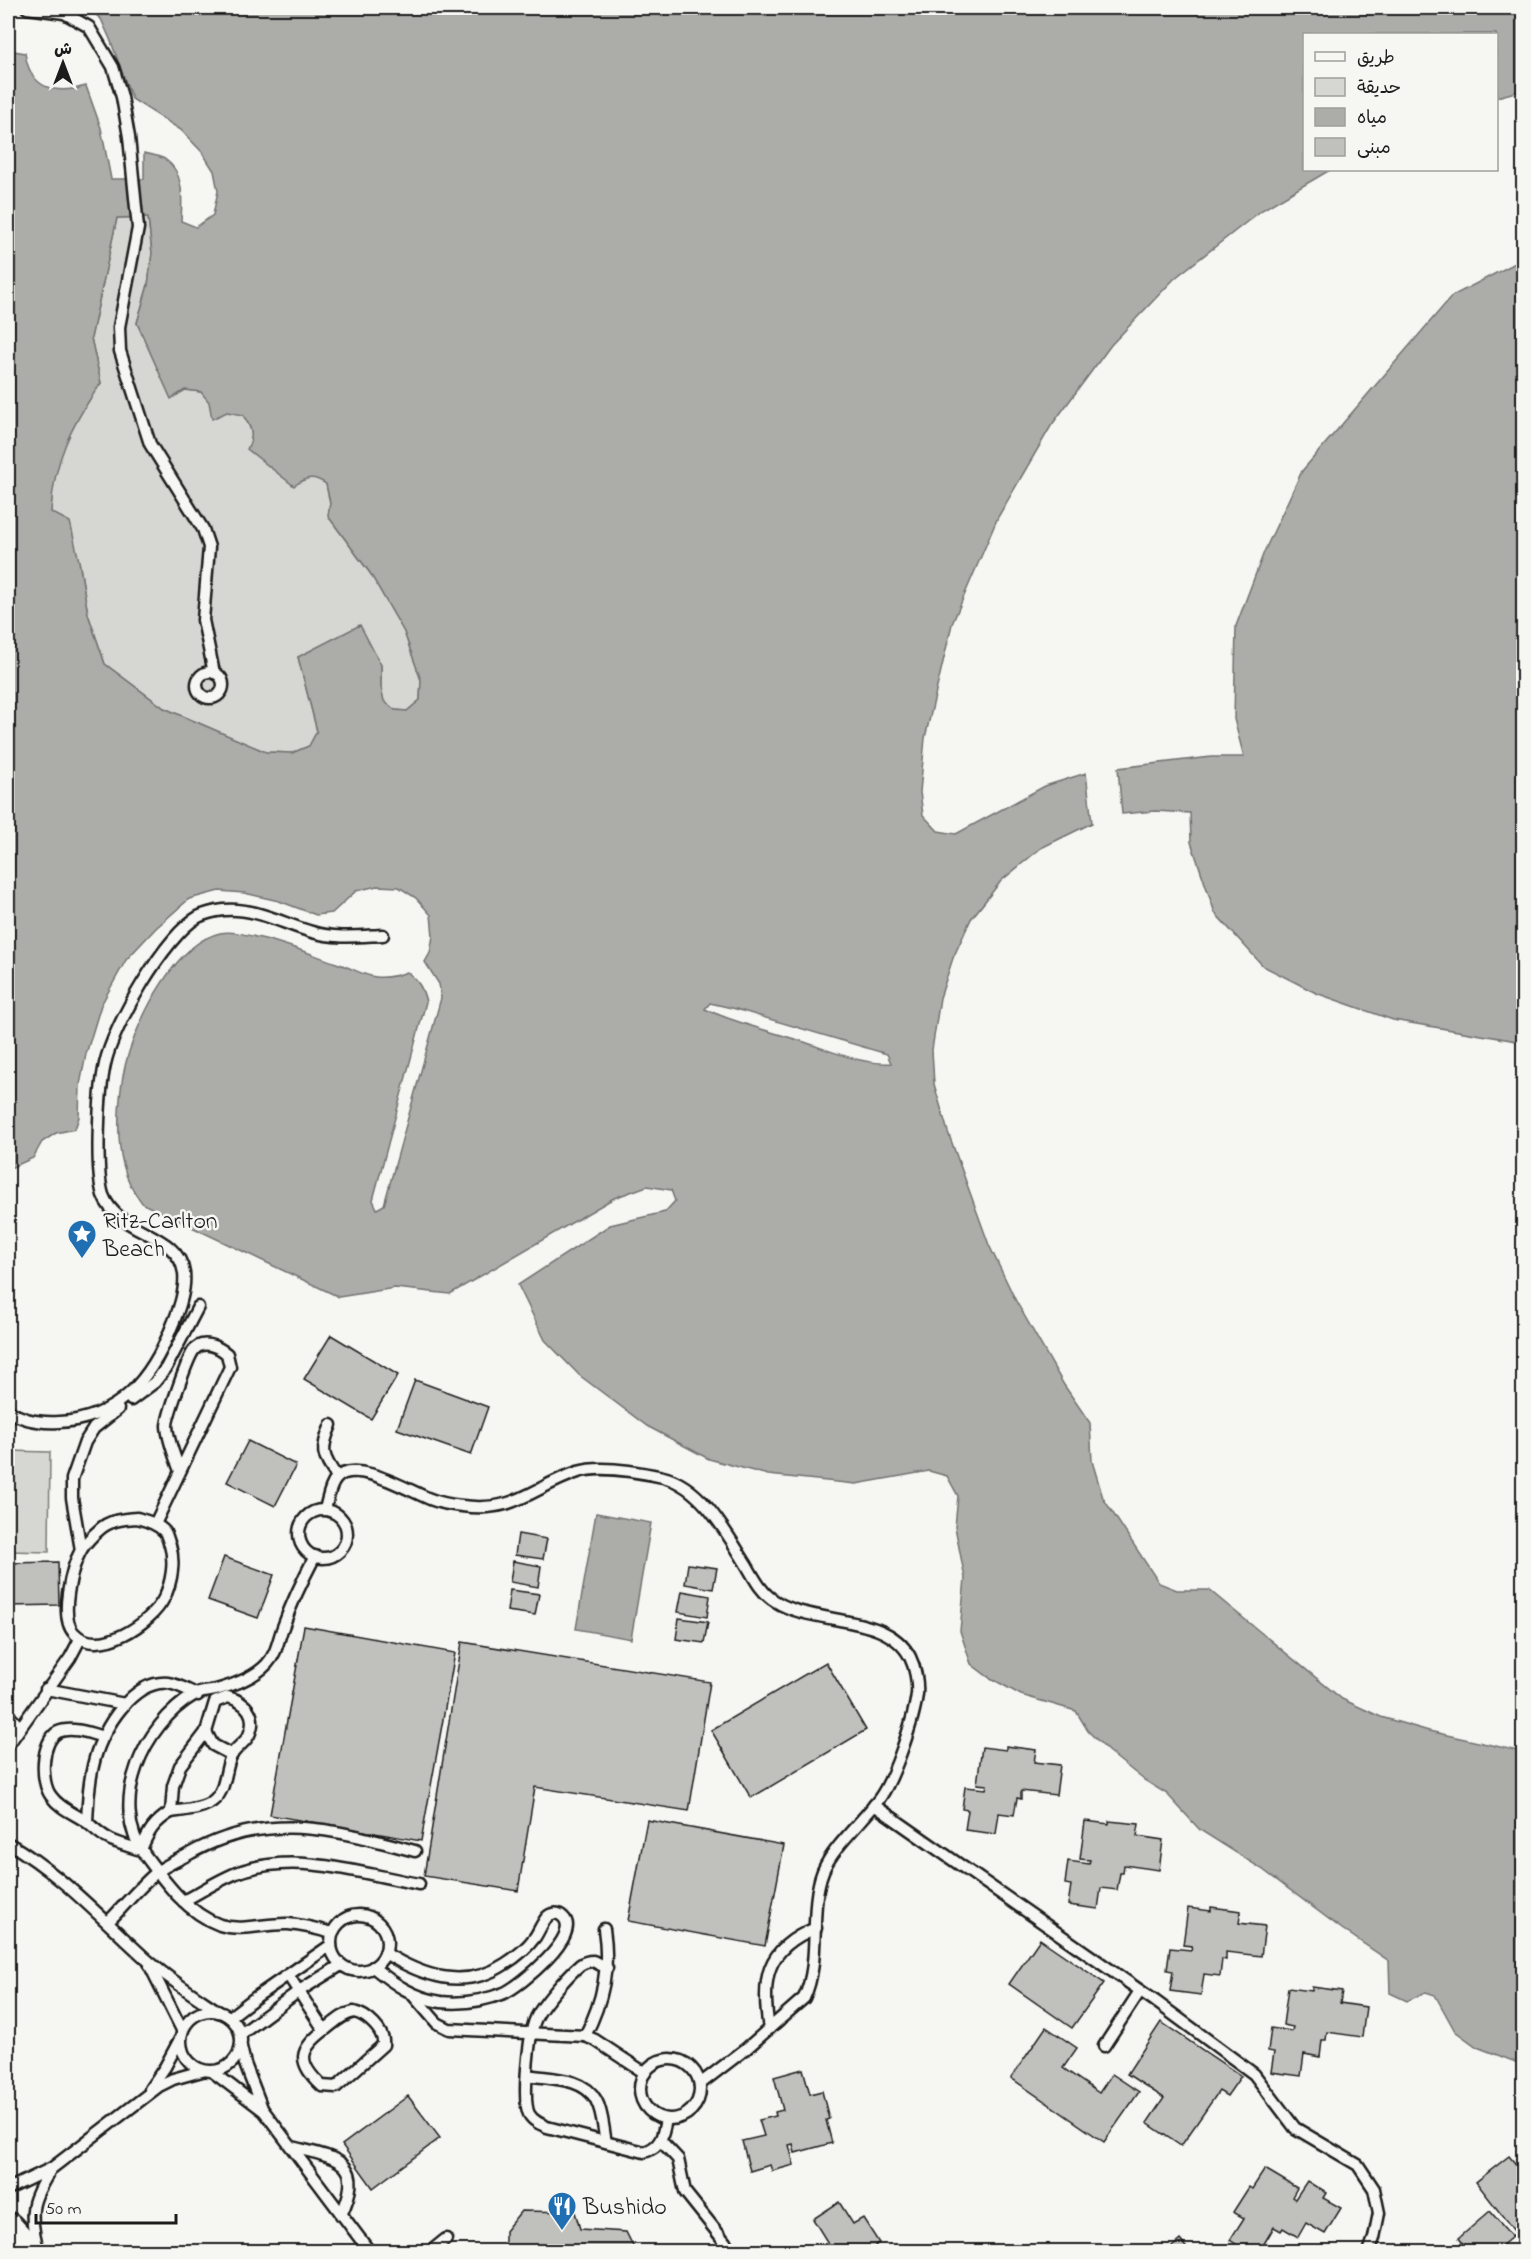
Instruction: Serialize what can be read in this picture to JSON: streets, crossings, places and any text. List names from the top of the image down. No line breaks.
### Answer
{"places":{"place":["Ritz-Carlton Beach"],"restaurant":["Bushido"]},"legend":["طريق","حديقة","مياه","مبنى"],"scale_bar":"50 m","north":"top"}
